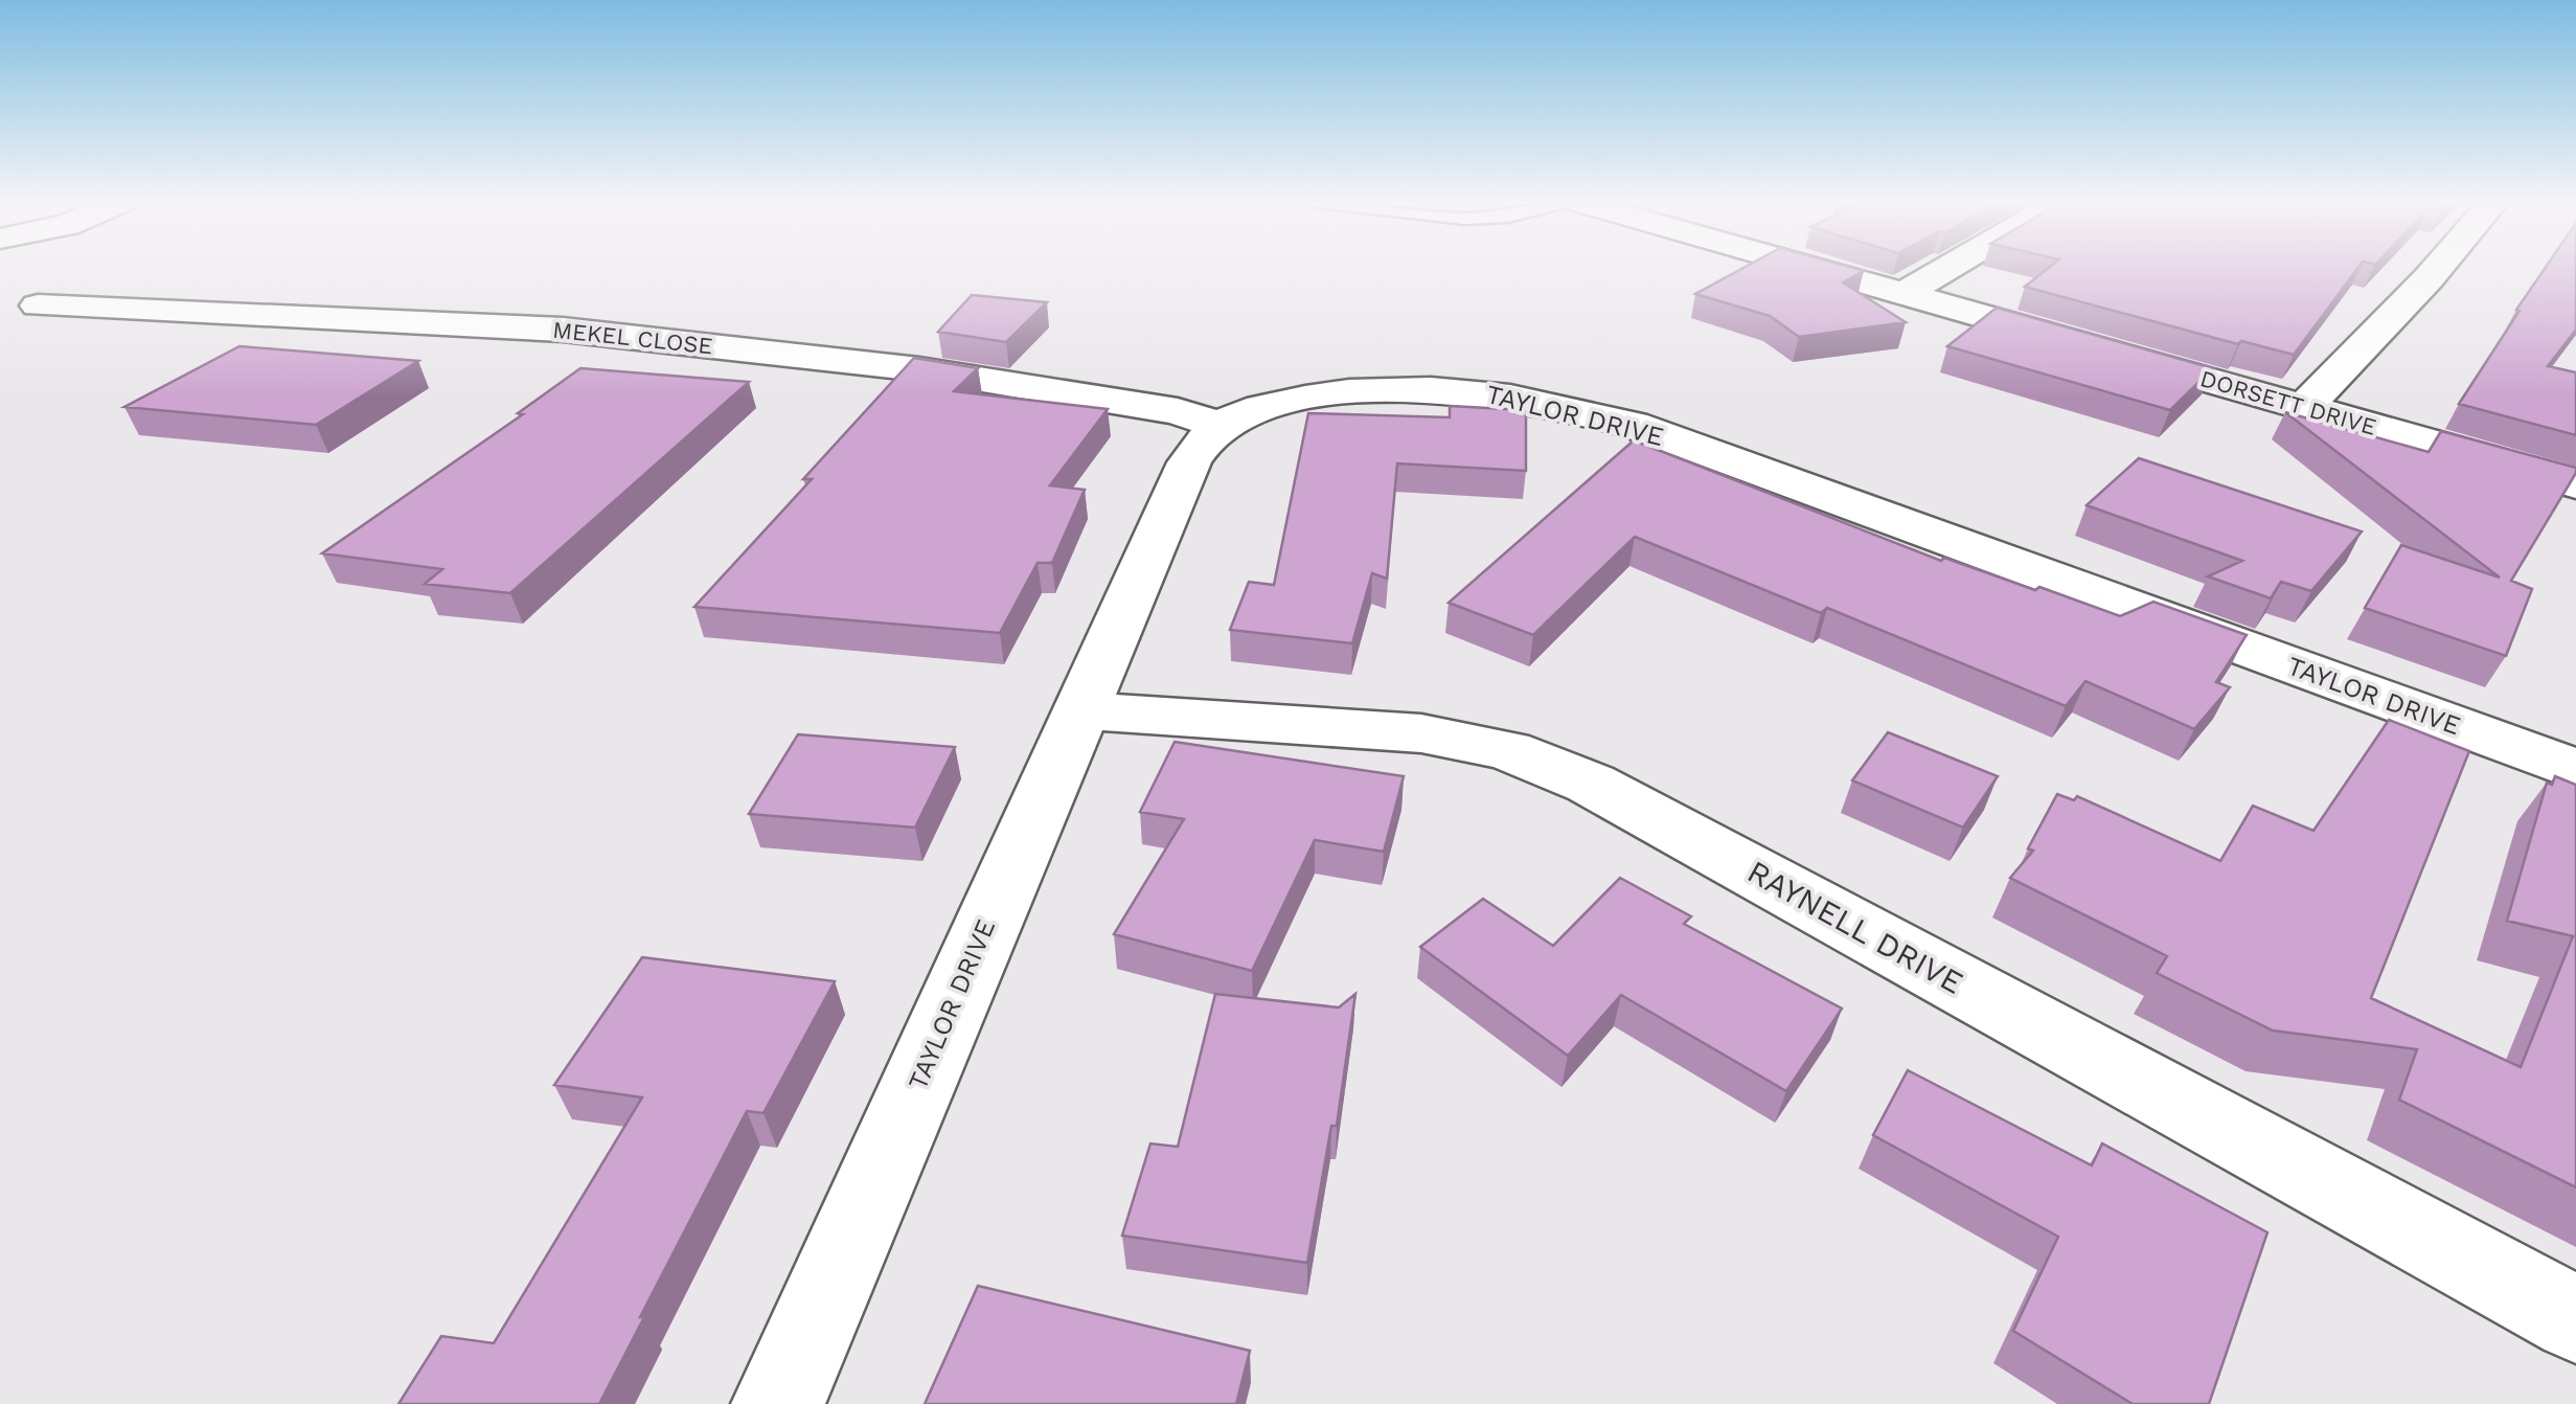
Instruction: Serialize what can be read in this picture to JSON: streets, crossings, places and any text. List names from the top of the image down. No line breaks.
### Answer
{"streets":{"street":["MEKEL CLOSE","DORSETT DRIVE","TAYLOR DRIVE","RAYNELL DRIVE"]},"crossings":[["MEKEL CLOSE","TAYLOR DRIVE"],["TAYLOR DRIVE","RAYNELL DRIVE"]]}
